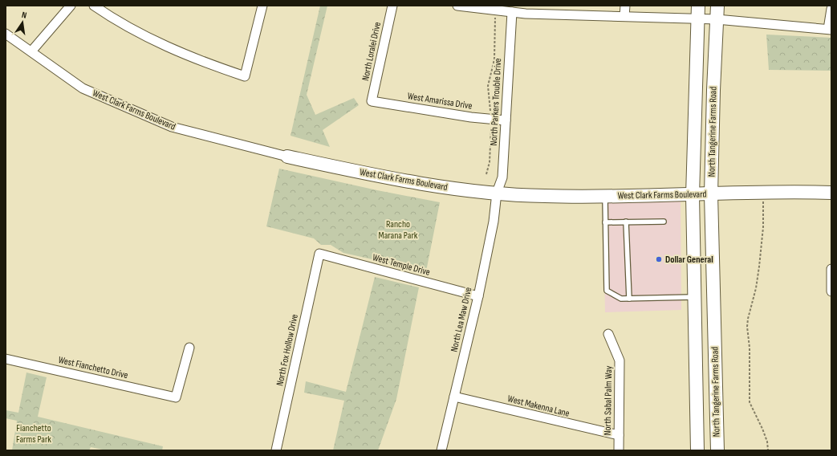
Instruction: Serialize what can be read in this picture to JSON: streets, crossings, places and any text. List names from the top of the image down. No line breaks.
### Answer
{"streets":{"street":["North Loralei Drive","West Amarissa Drive","North Parkers Trouble Drive","West Clark Farms Boulevard","North Tangerine Farms Road","West Temple Drive","North Lea Maw Drive","North Fox Hollow Drive","West Fianchetto Drive","North Sabal Palm Way","West Makenna Lane"]},"crossings":[["North Loralei Drive","West Amarissa Drive"],["West Amarissa Drive","North Parkers Trouble Drive"],["North Parkers Trouble Drive","West Clark Farms Boulevard"],["North Parkers Trouble Drive","North Lea Maw Drive"],["West Clark Farms Boulevard","North Tangerine Farms Road"],["West Clark Farms Boulevard","North Lea Maw Drive"],["West Temple Drive","North Lea Maw Drive"],["West Temple Drive","North Fox Hollow Drive"],["North Lea Maw Drive","West Makenna Lane"],["North Sabal Palm Way","West Makenna Lane"]],"parks":["Rancho Marana Park","Fianchetto Farms Park"],"places":["Dollar General"],"north":"top"}
